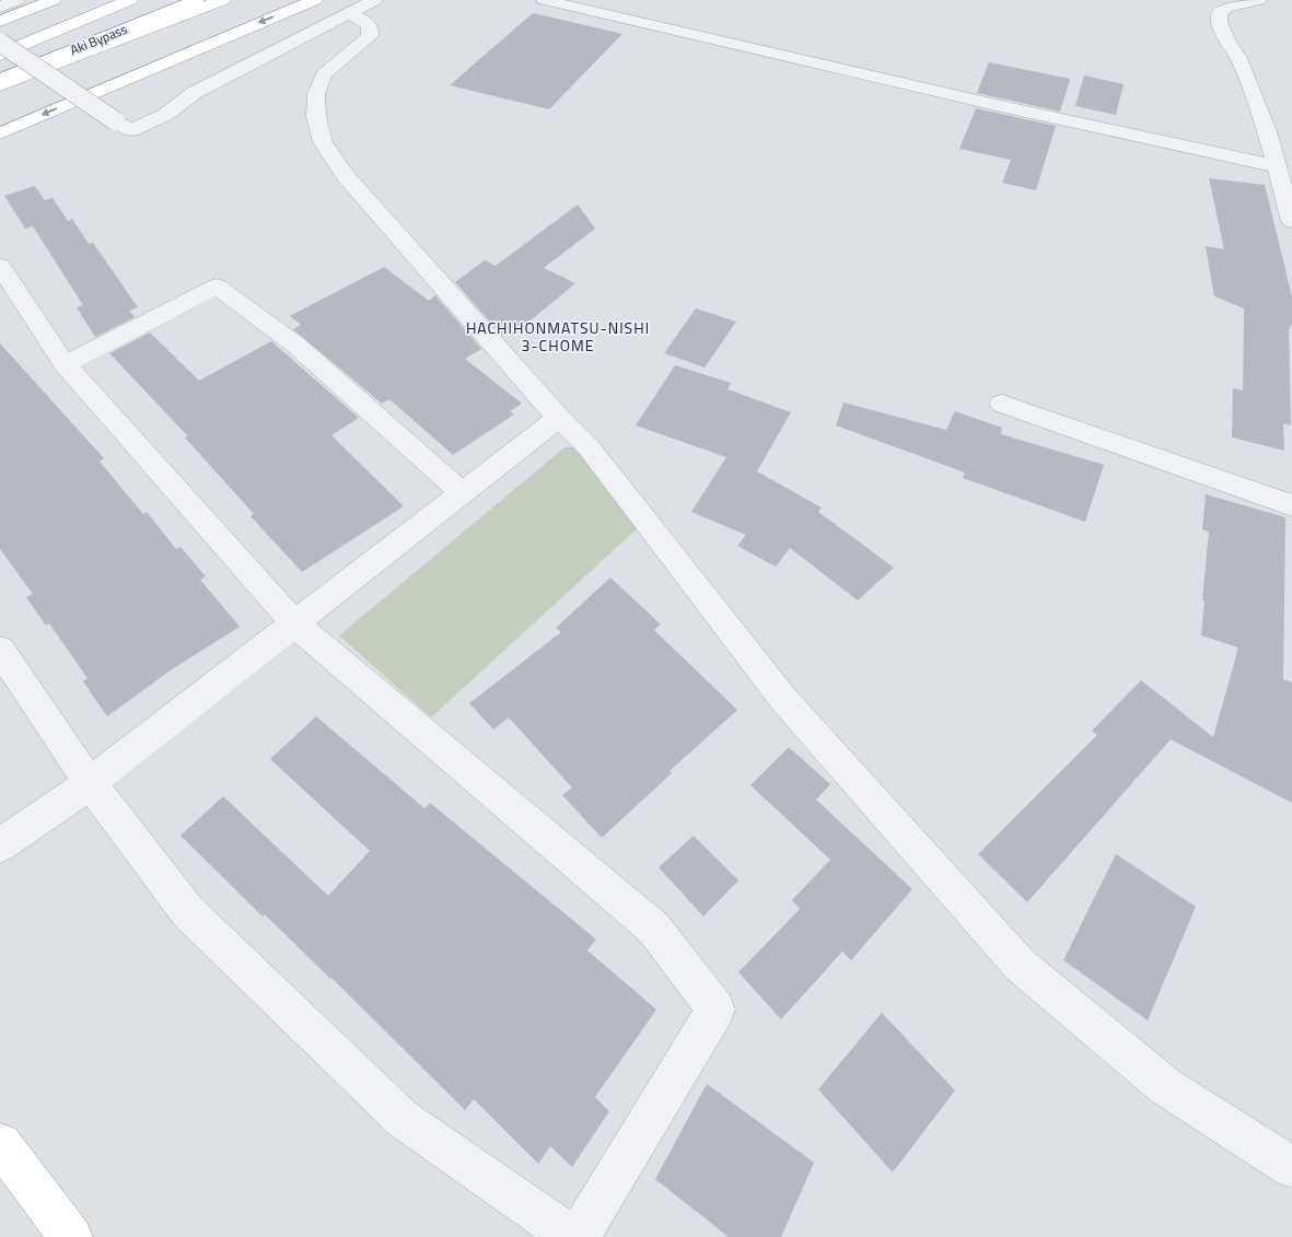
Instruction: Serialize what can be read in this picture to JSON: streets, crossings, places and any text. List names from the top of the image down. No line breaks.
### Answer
{"streets":{"main road":["Aki Bypass"]},"districts":["HACHIHONMATSU-NISHI 3-CHOME"]}
